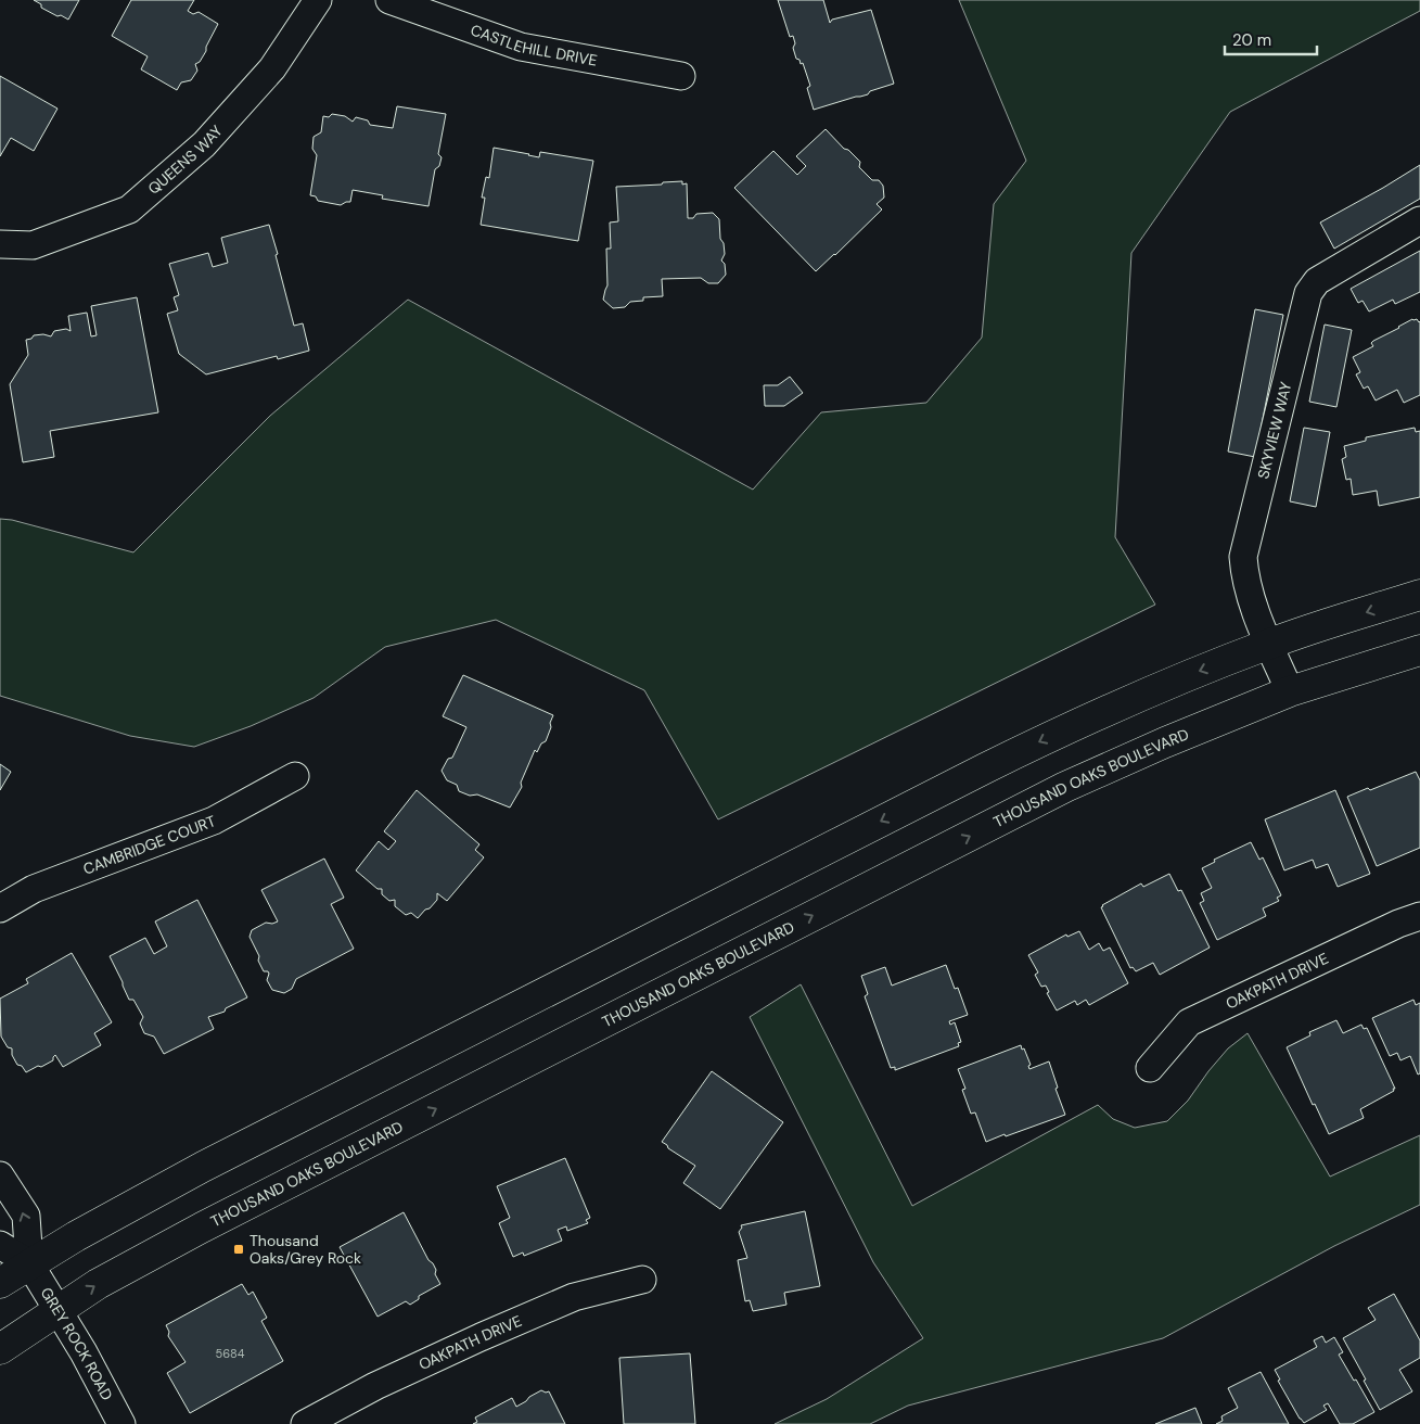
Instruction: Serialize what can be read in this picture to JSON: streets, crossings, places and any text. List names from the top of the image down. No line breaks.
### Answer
{"streets":{"main road":["THOUSAND OAKS BOULEVARD"],"street":["CASTLEHILL DRIVE","QUEENS WAY","SKYVIEW WAY","CAMBRIDGE COURT","OAKPATH DRIVE","GREY ROCK ROAD"]},"crossings":[["SKYVIEW WAY","THOUSAND OAKS BOULEVARD"],["THOUSAND OAKS BOULEVARD","GREY ROCK ROAD"]],"places":{"transit":["Thousand Oaks/Grey Rock"]},"house_numbers":["5684"],"scale_bar":"20 m"}
